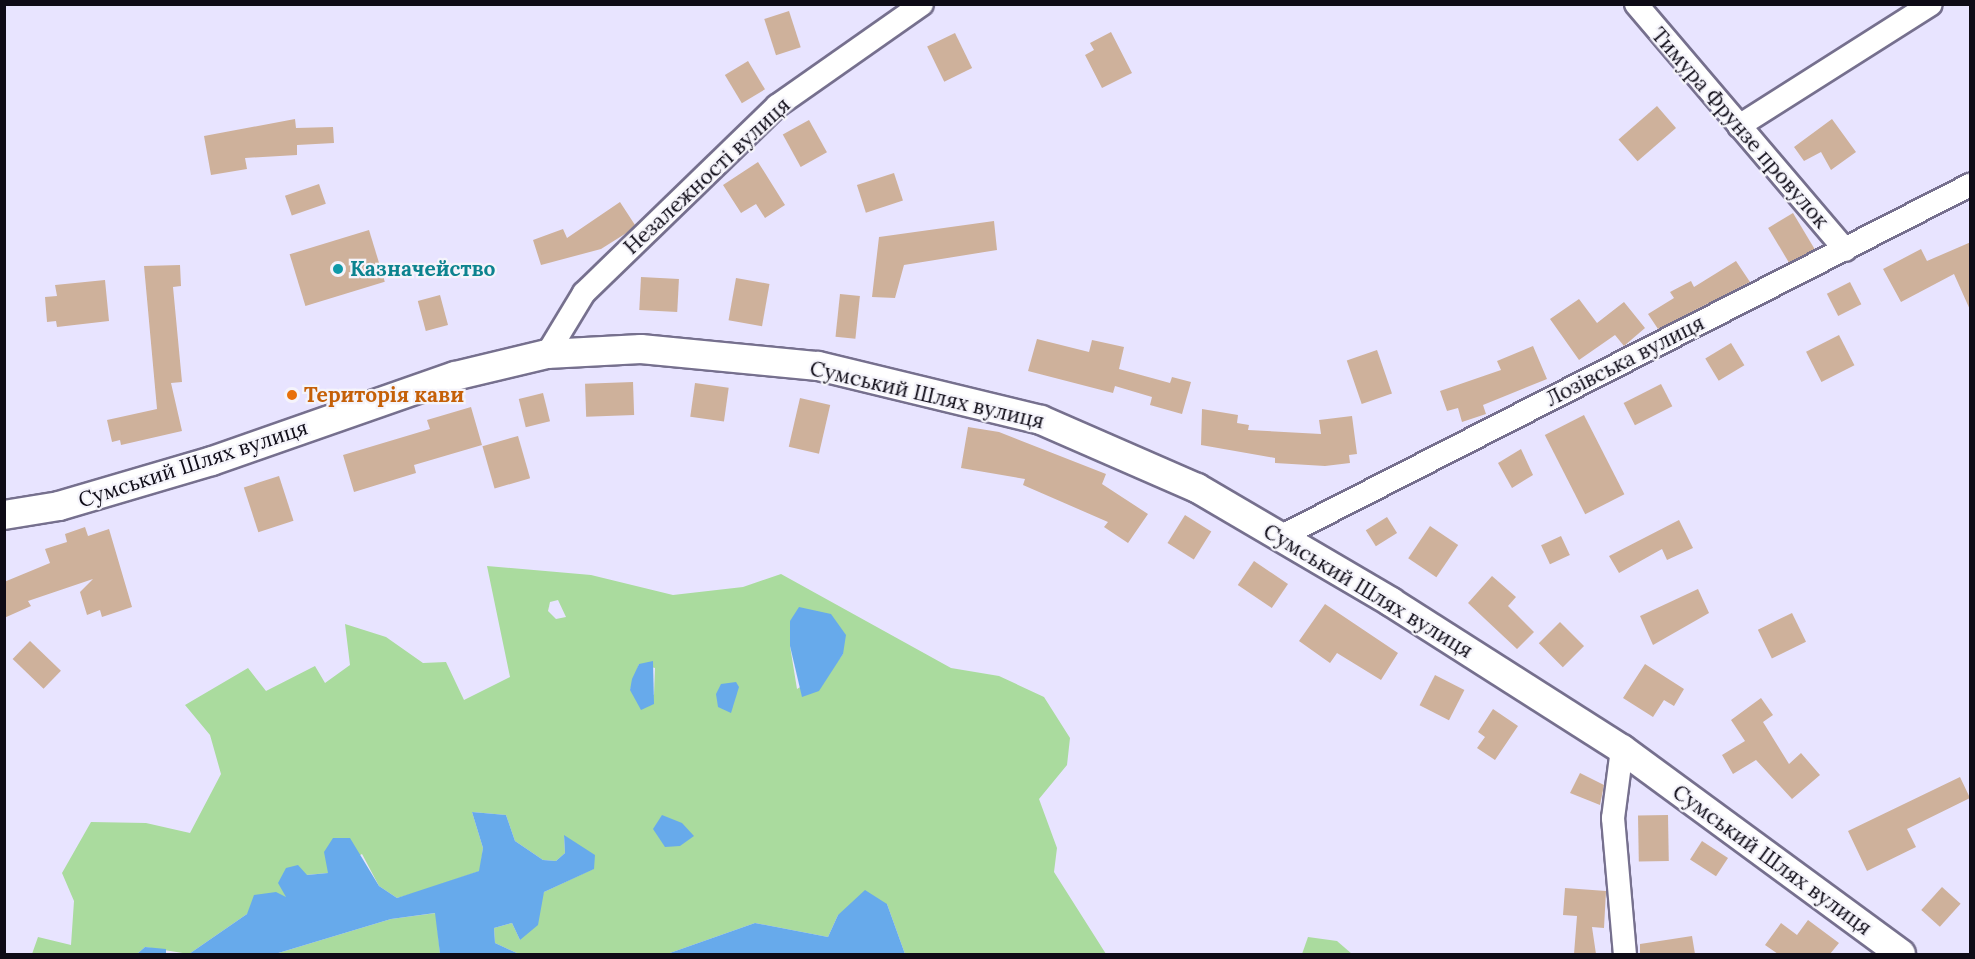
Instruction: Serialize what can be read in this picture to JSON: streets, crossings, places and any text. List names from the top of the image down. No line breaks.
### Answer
{"streets":{"main road":["Сумський Шлях вулиця"],"street":["Тимура Фрунзе провулок","Незалежності вулиця","Лозівська вулиця"]},"crossings":[["Тимура Фрунзе провулок","Лозівська вулиця"],["Незалежності вулиця","Сумський Шлях вулиця"],["Лозівська вулиця","Сумський Шлях вулиця"]],"places":["Казначейство","Територія кави"]}
